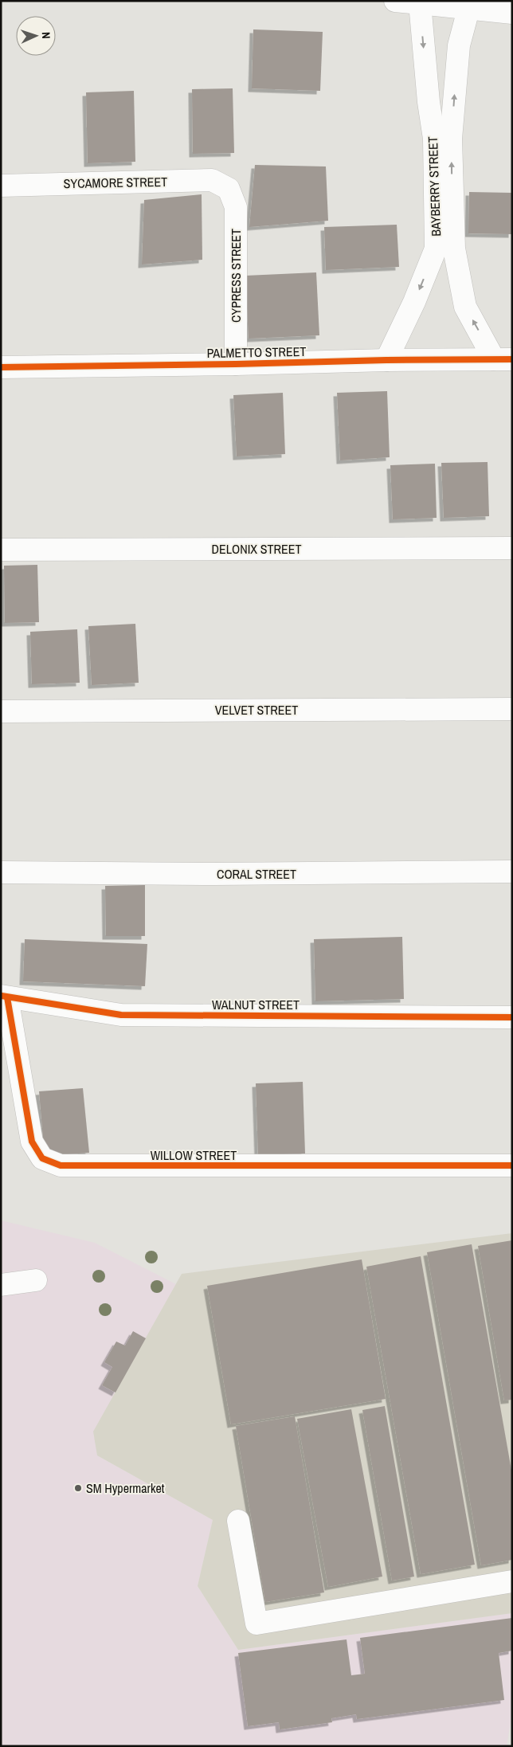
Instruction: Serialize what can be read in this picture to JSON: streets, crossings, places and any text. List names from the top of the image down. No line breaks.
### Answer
{"streets":{"street":["SYCAMORE STREET","BAYBERRY STREET","CYPRESS STREET","PALMETTO STREET","DELONIX STREET","VELVET STREET","CORAL STREET","WALNUT STREET","WILLOW STREET"]},"crossings":[["SYCAMORE STREET","CYPRESS STREET"],["BAYBERRY STREET","PALMETTO STREET"],["CYPRESS STREET","PALMETTO STREET"],["WALNUT STREET","WILLOW STREET"]],"places":["SM Hypermarket"],"north":"right"}
